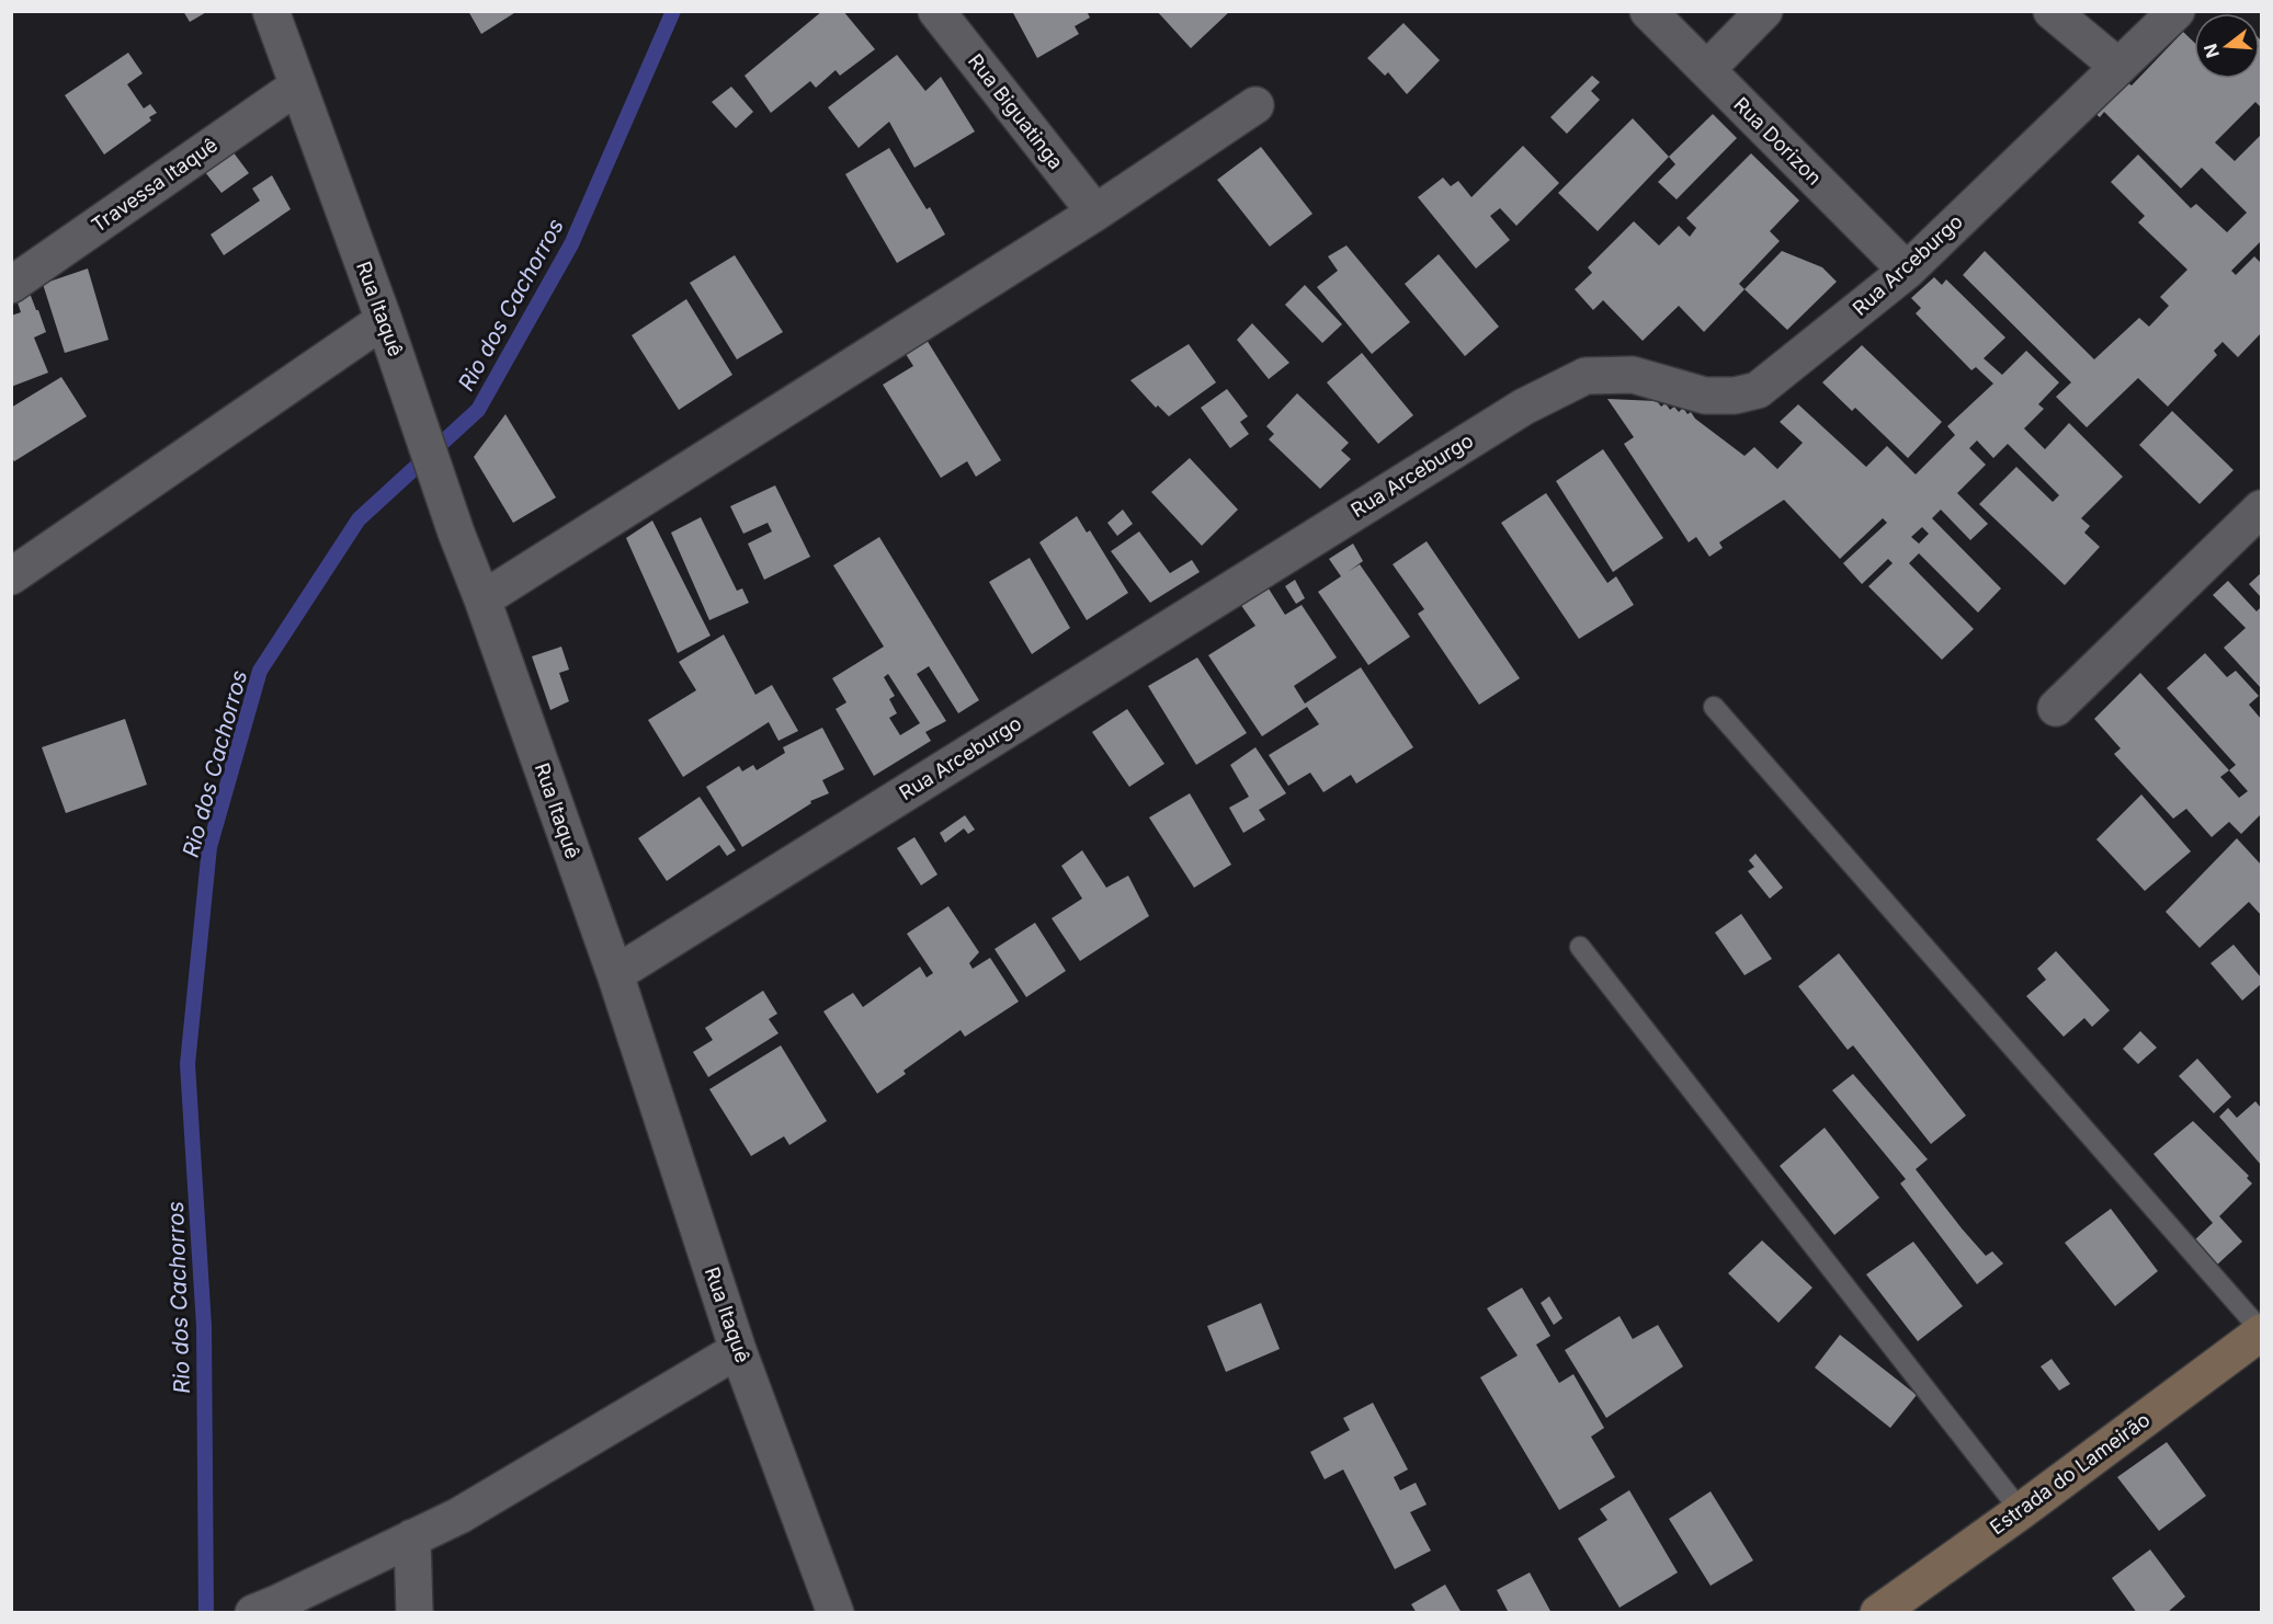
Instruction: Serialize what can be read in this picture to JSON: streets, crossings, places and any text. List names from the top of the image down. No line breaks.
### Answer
{"streets":{"main road":["Estrada do Lameirão"],"street":["Rua Biguatinga","Rua Dorizon","Travessa Itaquê","Rua Arceburgo","Rua Itaquê"]},"crossings":[["Rua Dorizon","Rua Arceburgo"],["Travessa Itaquê","Rua Itaquê"],["Rua Arceburgo","Rua Itaquê"]],"water":["Rio dos Cachorros"],"north":"left"}
